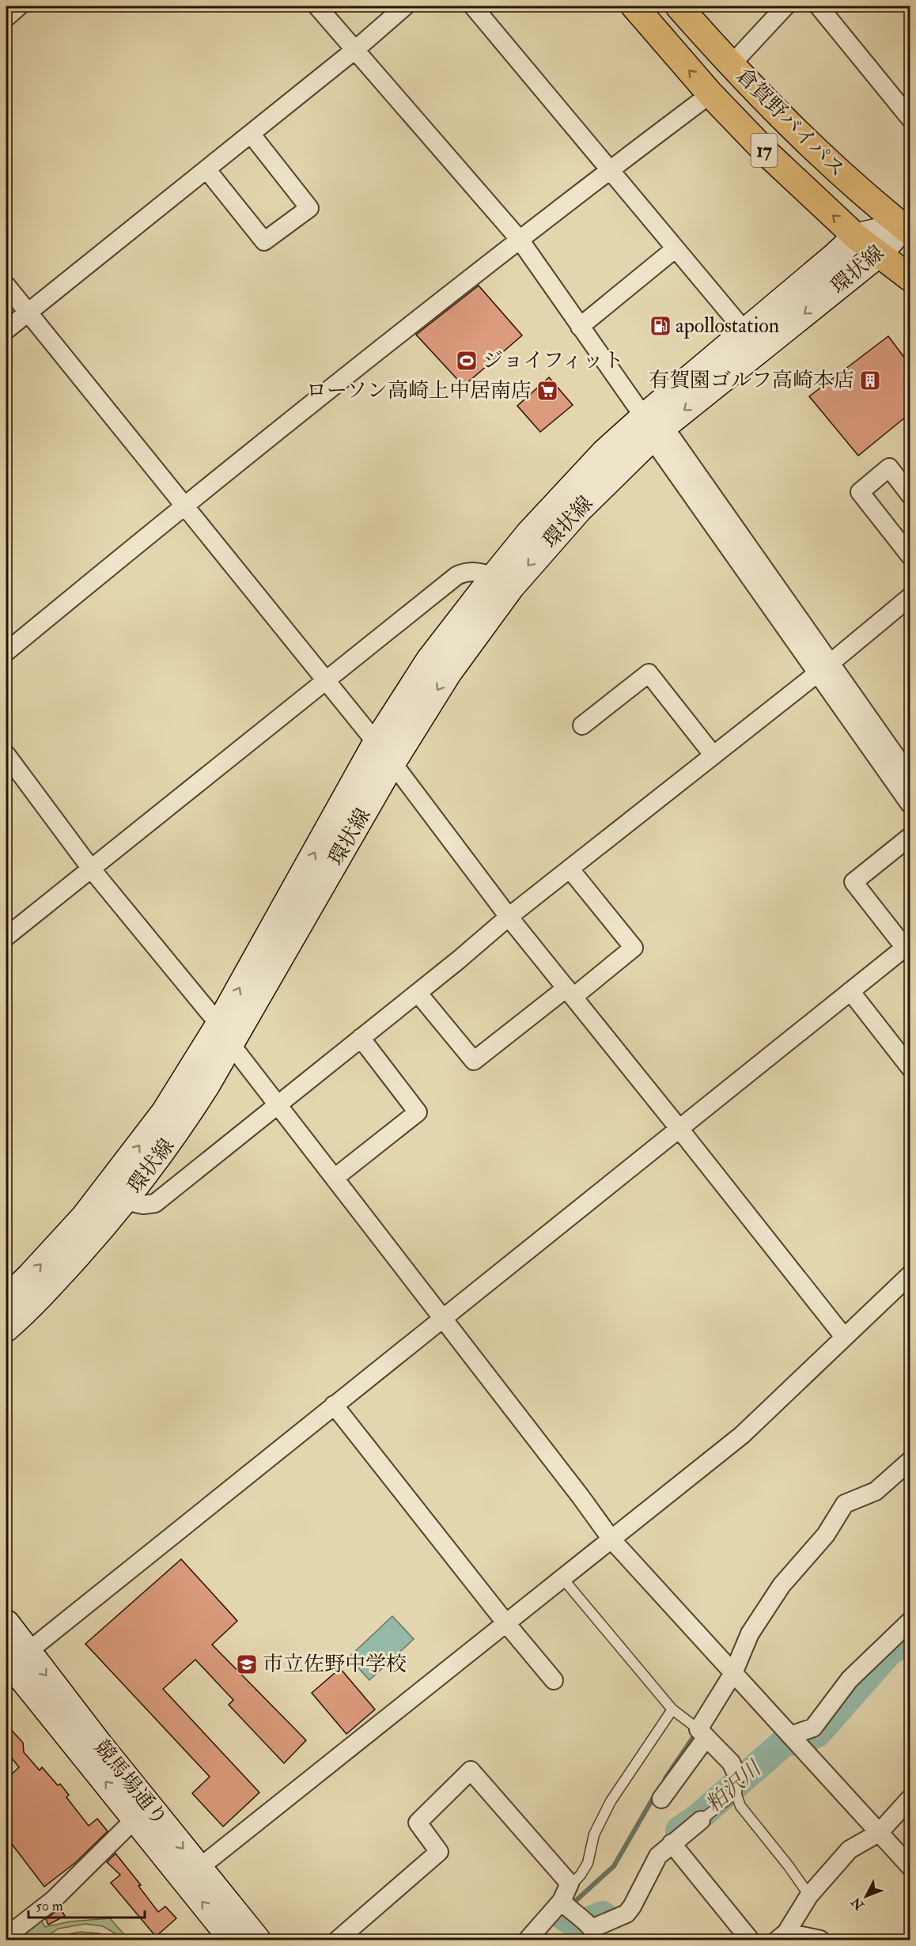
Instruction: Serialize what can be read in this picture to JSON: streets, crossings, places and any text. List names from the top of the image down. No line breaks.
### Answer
{"streets":{"highway":["倉賀野バイパス","17"],"street":["環状線","競馬場通り"]},"crossings":[["倉賀野バイパス","環状線"]],"water":["粕沢川"],"places":{"fuel station":["apollostation"],"sports":["ジョイフィット"],"building":["有賀園ゴルフ高崎本店"],"supermarket":["ローソン高崎上中居南店"],"school or university":["市立佐野中学校"]},"scale_bar":"50 m","north":"bottom left"}
